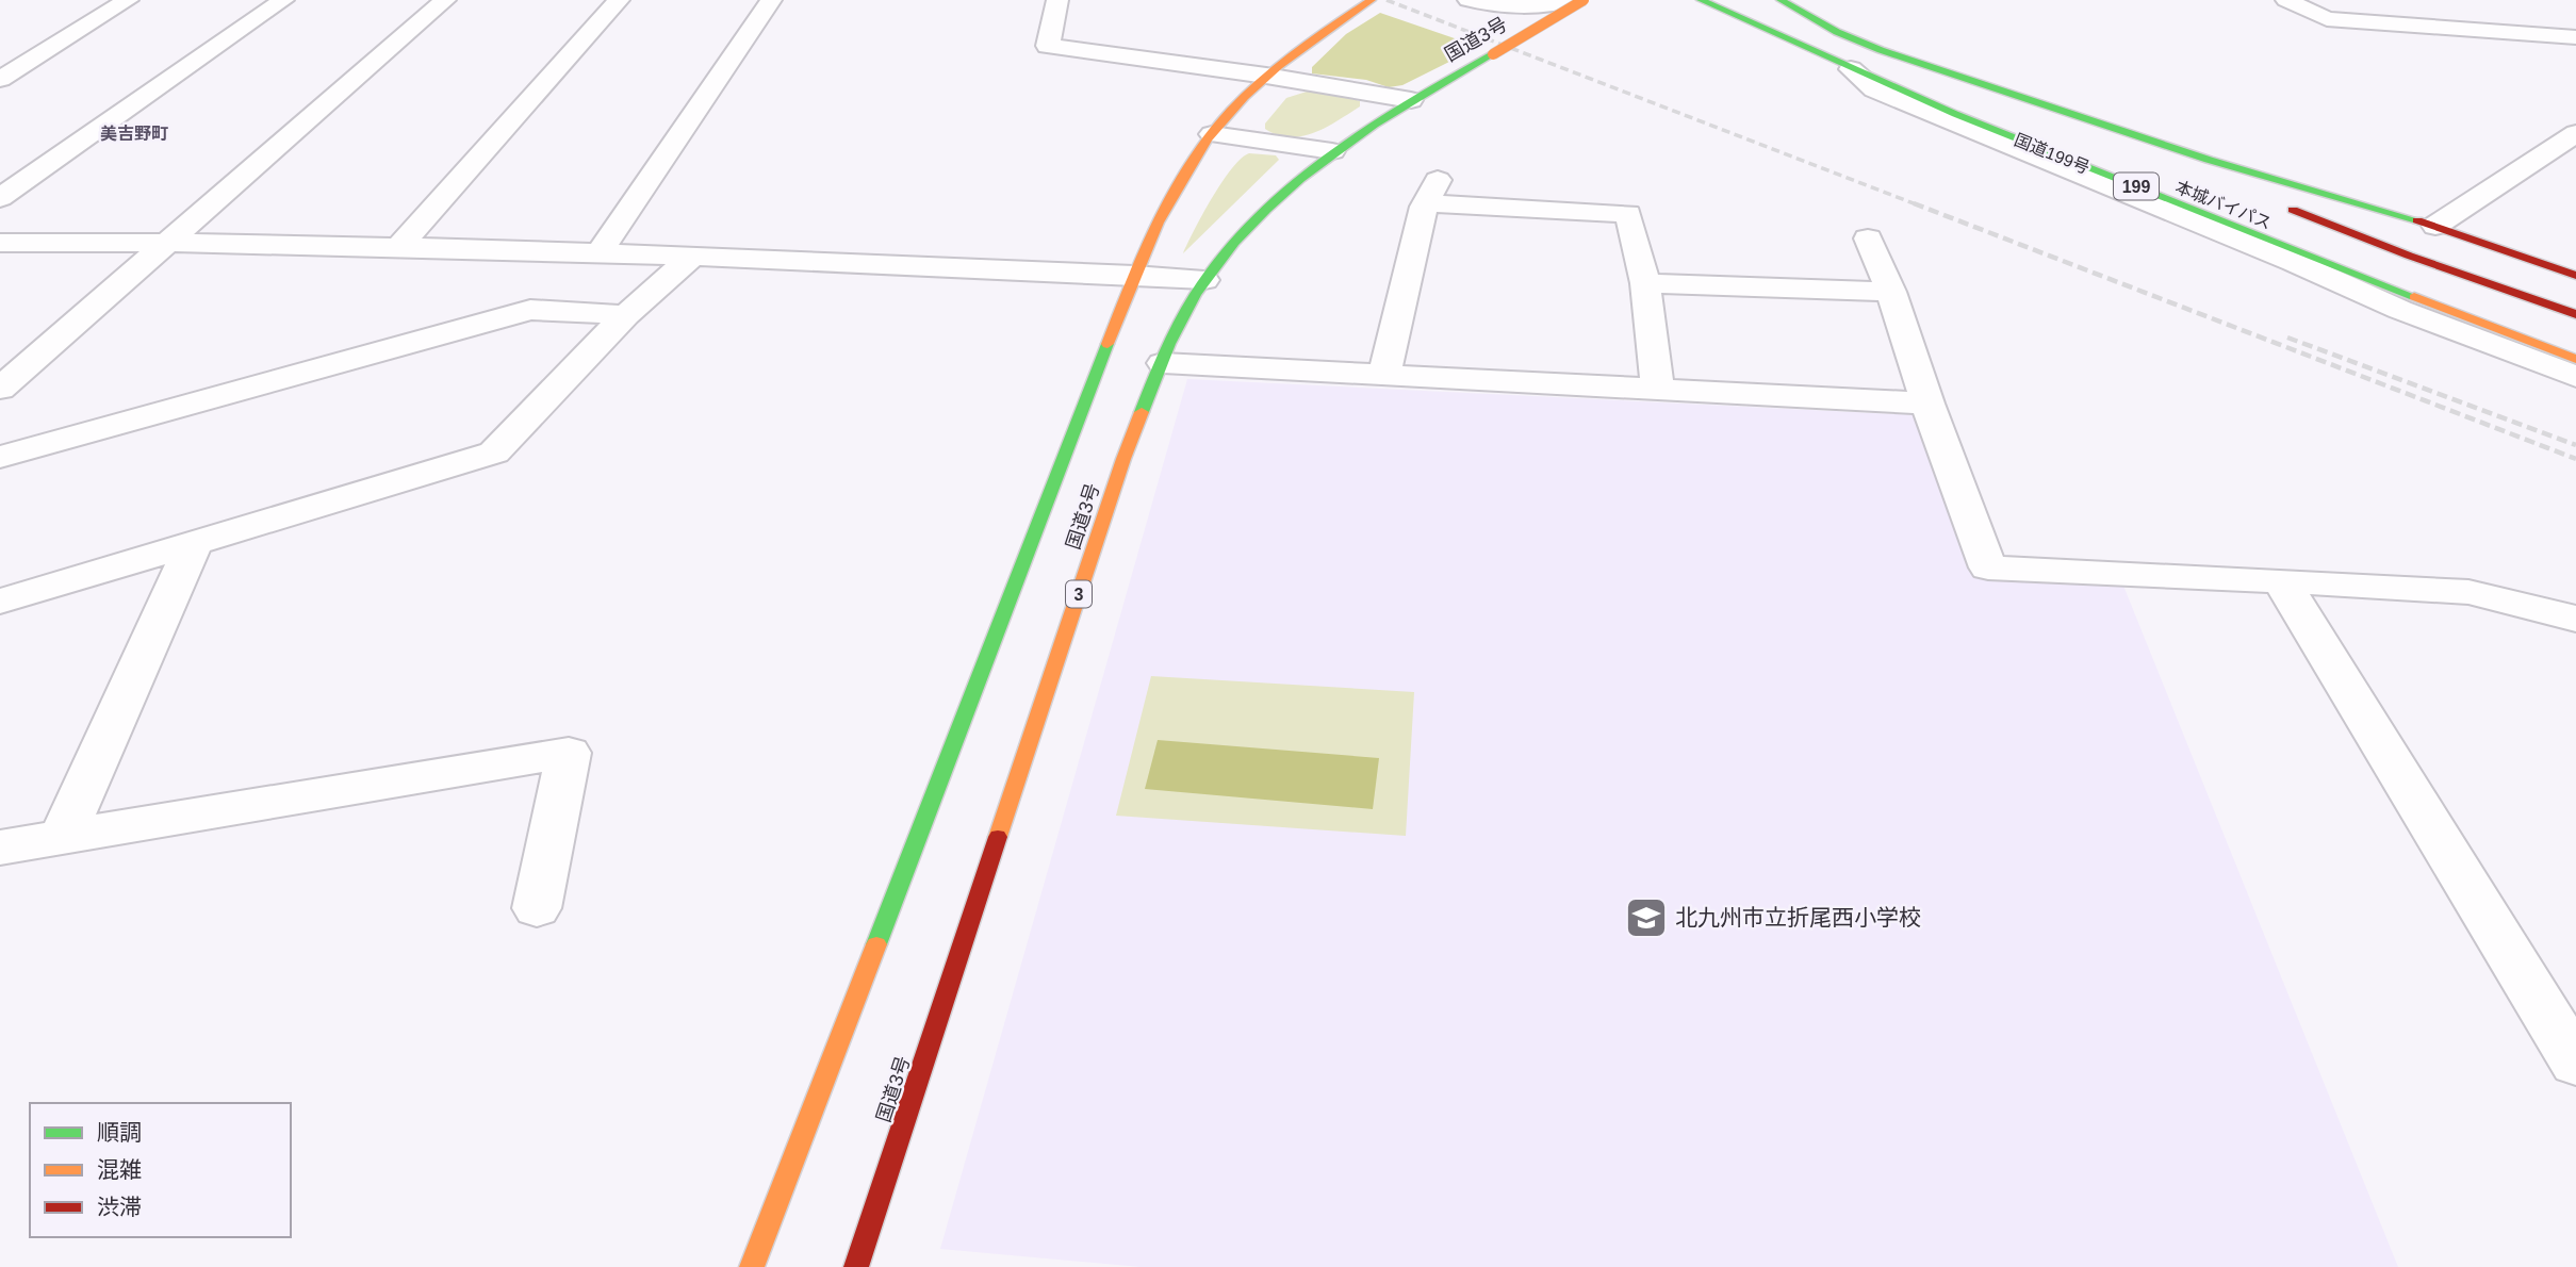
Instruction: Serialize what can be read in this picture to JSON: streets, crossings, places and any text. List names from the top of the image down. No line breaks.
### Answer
{"streets":{"highway":["国道3号","国道199号","199","本城バイパス","3"]},"crossings":[["199","本城バイパス"]],"districts":["美吉野町"],"places":{"school or university":["北九州市立折尾西小学校"]},"legend":["順調","混雑","渋滞"]}
